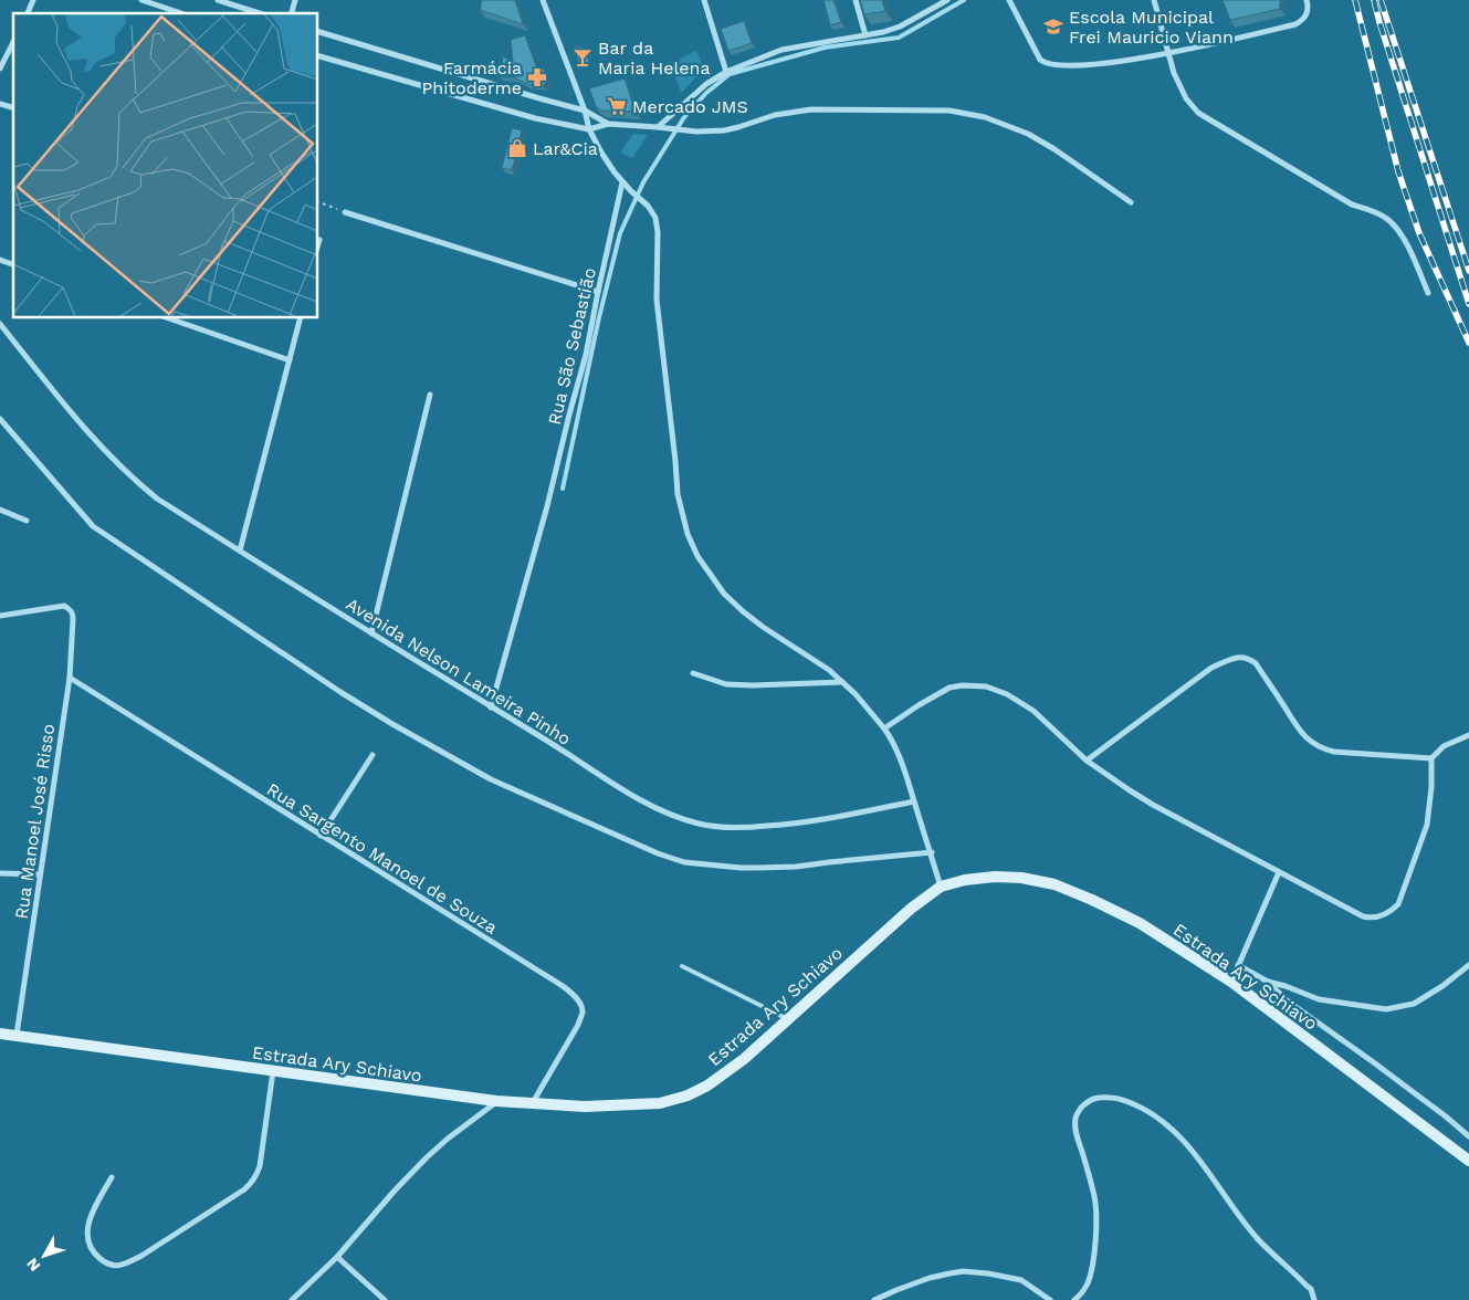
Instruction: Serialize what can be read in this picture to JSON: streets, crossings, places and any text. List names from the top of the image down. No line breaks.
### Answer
{"streets":{"main road":["Estrada Ary Schiavo"],"street":["Rua São Sebastião","Avenida Nelson Lameira Pinho","Rua Manoel José Risso","Rua Sargento Manoel de Souza"]},"crossings":[["Rua São Sebastião","Avenida Nelson Lameira Pinho"],["Rua Manoel José Risso","Rua Sargento Manoel de Souza"],["Rua Manoel José Risso","Estrada Ary Schiavo"],["Rua Sargento Manoel de Souza","Estrada Ary Schiavo"]],"places":{"school or university":["Escola Municipal Frei Mauricio Viann"],"bar":["Bar da Maria Helena"],"pharmacy":["Farmácia Phitoderme"],"supermarket":["Mercado JMS"],"shop":["Lar&Cia"]},"north":"bottom left"}
